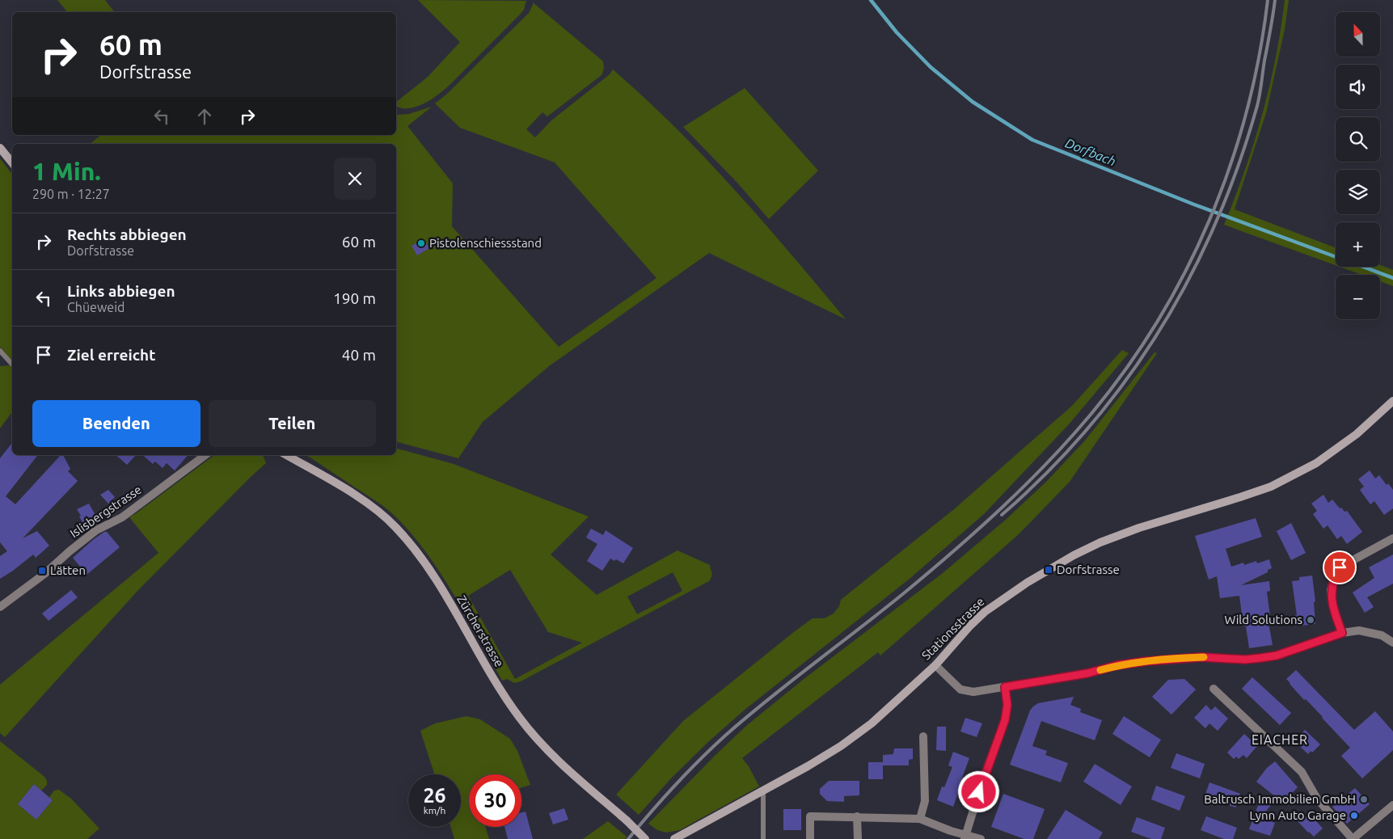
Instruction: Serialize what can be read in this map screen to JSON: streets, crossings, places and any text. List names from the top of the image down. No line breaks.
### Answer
{"streets":{"main road":["Stationsstrasse","Zürcherstrasse"],"street":["Islisbergstrasse"]},"districts":["EIACHER"],"water":["Dorfbach"],"places":{"other":["Pistolenschiessstand","Wild Solutions","Baltrusch Immobilien GmbH","Lynn Auto Garage"],"transit":["Dorfstrasse","Lätten"]},"north":"top","page":{"map_buttons":["+","−"],"turn":["60 m","Dorfstrasse"],"heading":["1 Min.","290 m · 12:27"],"list":[{"name":"Rechts abbiegen","note":"Dorfstrasse","value":"60 m"},{"name":"Links abbiegen","note":"Chüeweid","value":"190 m"},{"name":"Ziel erreicht","value":"40 m"}],"buttons":["Beenden","Teilen"],"speed":"26 km/h","limit":"30"}}
